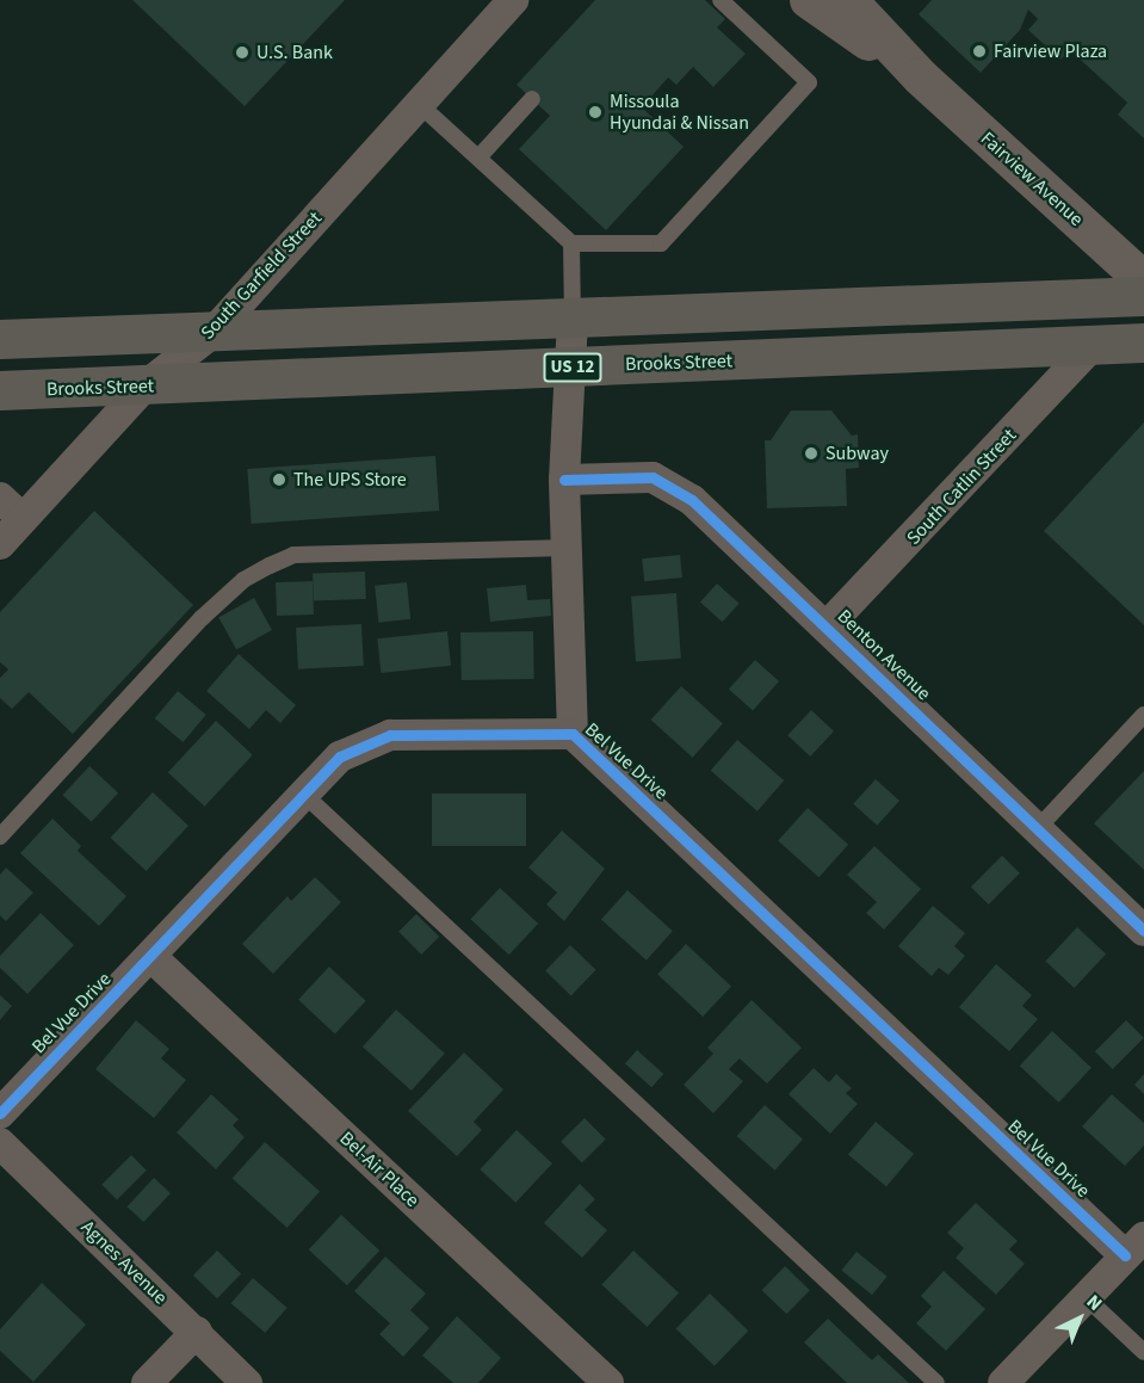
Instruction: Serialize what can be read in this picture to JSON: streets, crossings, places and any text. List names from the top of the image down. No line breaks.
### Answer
{"streets":{"highway":["Brooks Street","US 12"],"street":["Fairview Avenue","South Garfield Street","South Catlin Street","Benton Avenue","Bel Vue Drive","Bel-Air Place","Agnes Avenue"]},"crossings":[["South Garfield Street","Brooks Street"],["Brooks Street","South Catlin Street"],["Brooks Street","Bel Vue Drive"],["South Catlin Street","Benton Avenue"],["Benton Avenue","Bel Vue Drive"],["Bel Vue Drive","Bel-Air Place"]],"places":["Fairview Plaza","U.S. Bank","Missoula Hyundai & Nissan","Subway","The UPS Store"],"north":"top right"}
